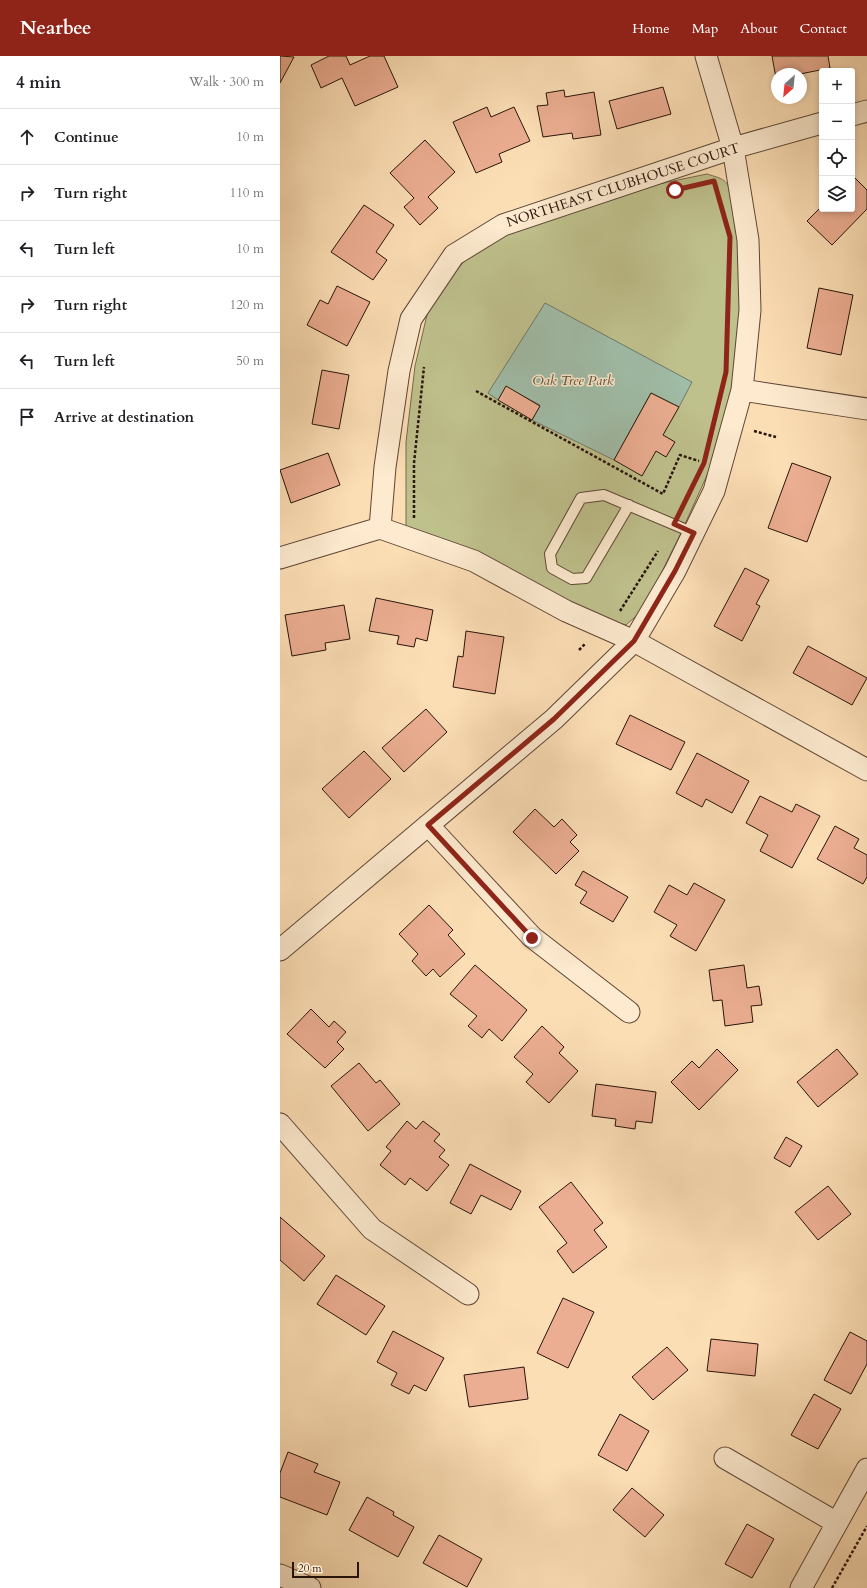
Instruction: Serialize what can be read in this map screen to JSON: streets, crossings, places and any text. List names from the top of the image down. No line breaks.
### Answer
{"streets":{"street":["NORTHEAST CLUBHOUSE COURT"]},"parks":["Oak Tree Park"],"scale_bar":"20 m","north":"bottom left","page":{"header":"Nearbee","nav":["Home","Map","About","Contact"],"heading":["4 min","Walk · 300 m"],"map_buttons":["+","−"],"list":[["Continue","10 m"],["Turn right","110 m"],["Turn left","10 m"],["Turn right","120 m"],["Turn left","50 m"],"Arrive at destination"],"scale":"20 m"}}
